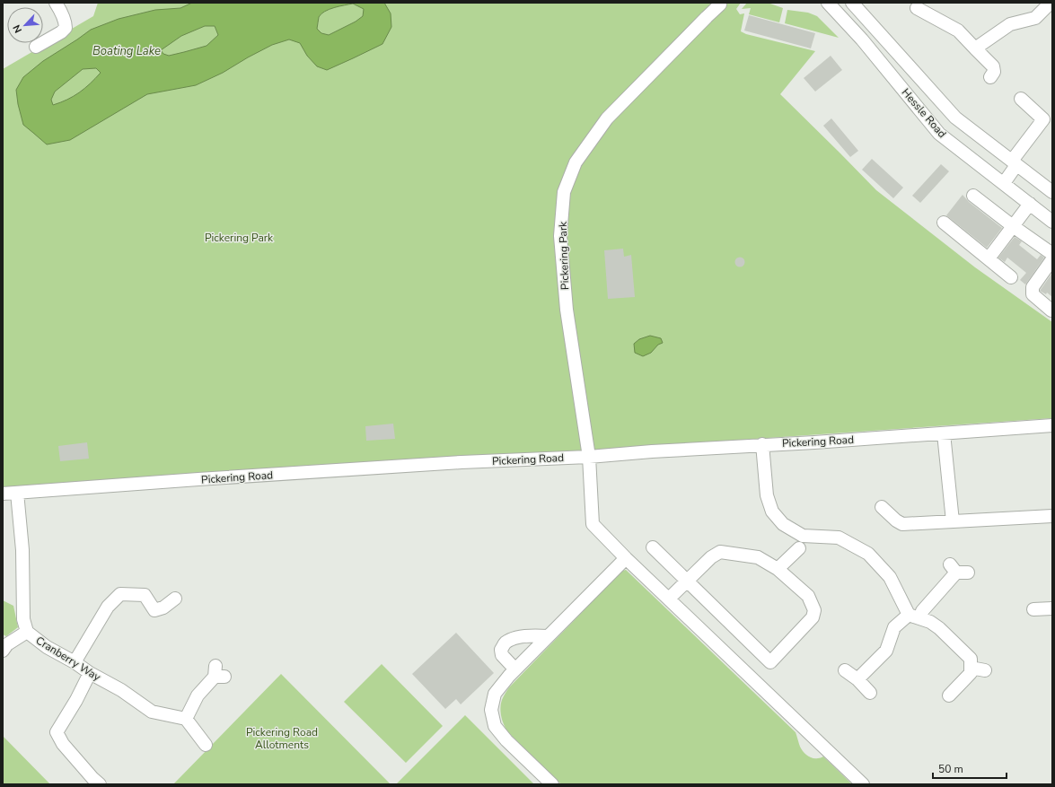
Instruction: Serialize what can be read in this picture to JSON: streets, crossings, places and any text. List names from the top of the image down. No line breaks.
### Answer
{"streets":{"street":["Hessle Road","Pickering Park","Pickering Road","Cranberry Way"]},"crossings":[["Pickering Park","Pickering Road"],["Pickering Road","Cranberry Way"]],"water":["Boating Lake"],"parks":["Pickering Park","Pickering Road Allotments"],"scale_bar":"50 m","north":"bottom left"}
